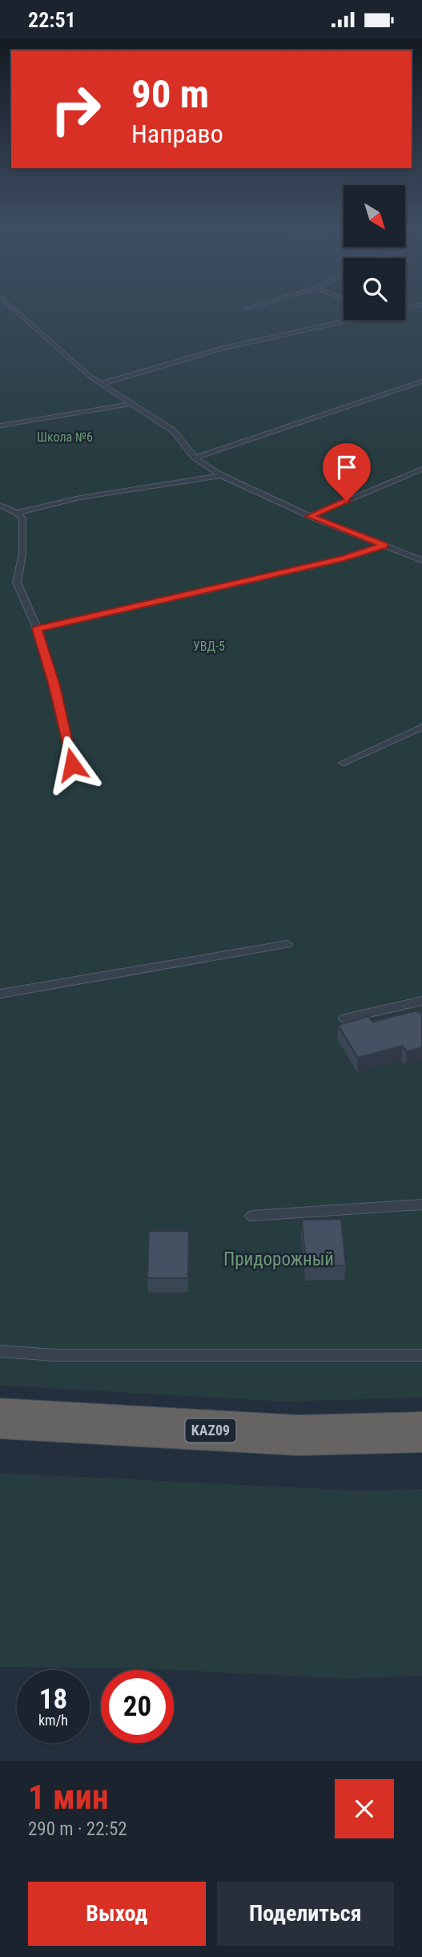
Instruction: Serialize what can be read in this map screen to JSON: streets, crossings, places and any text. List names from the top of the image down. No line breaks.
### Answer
{"streets":{"highway":["KAZ09"]},"parks":["Школа №6","УВД-5","Придорожный"],"north":"bottom right","page":{"status":"22:51","turn":["90 m","Направо"],"speed":"18 km/h","limit":"20","heading":["1 мин","290 m · 22:52"],"buttons":["Выход","Поделиться"]}}
